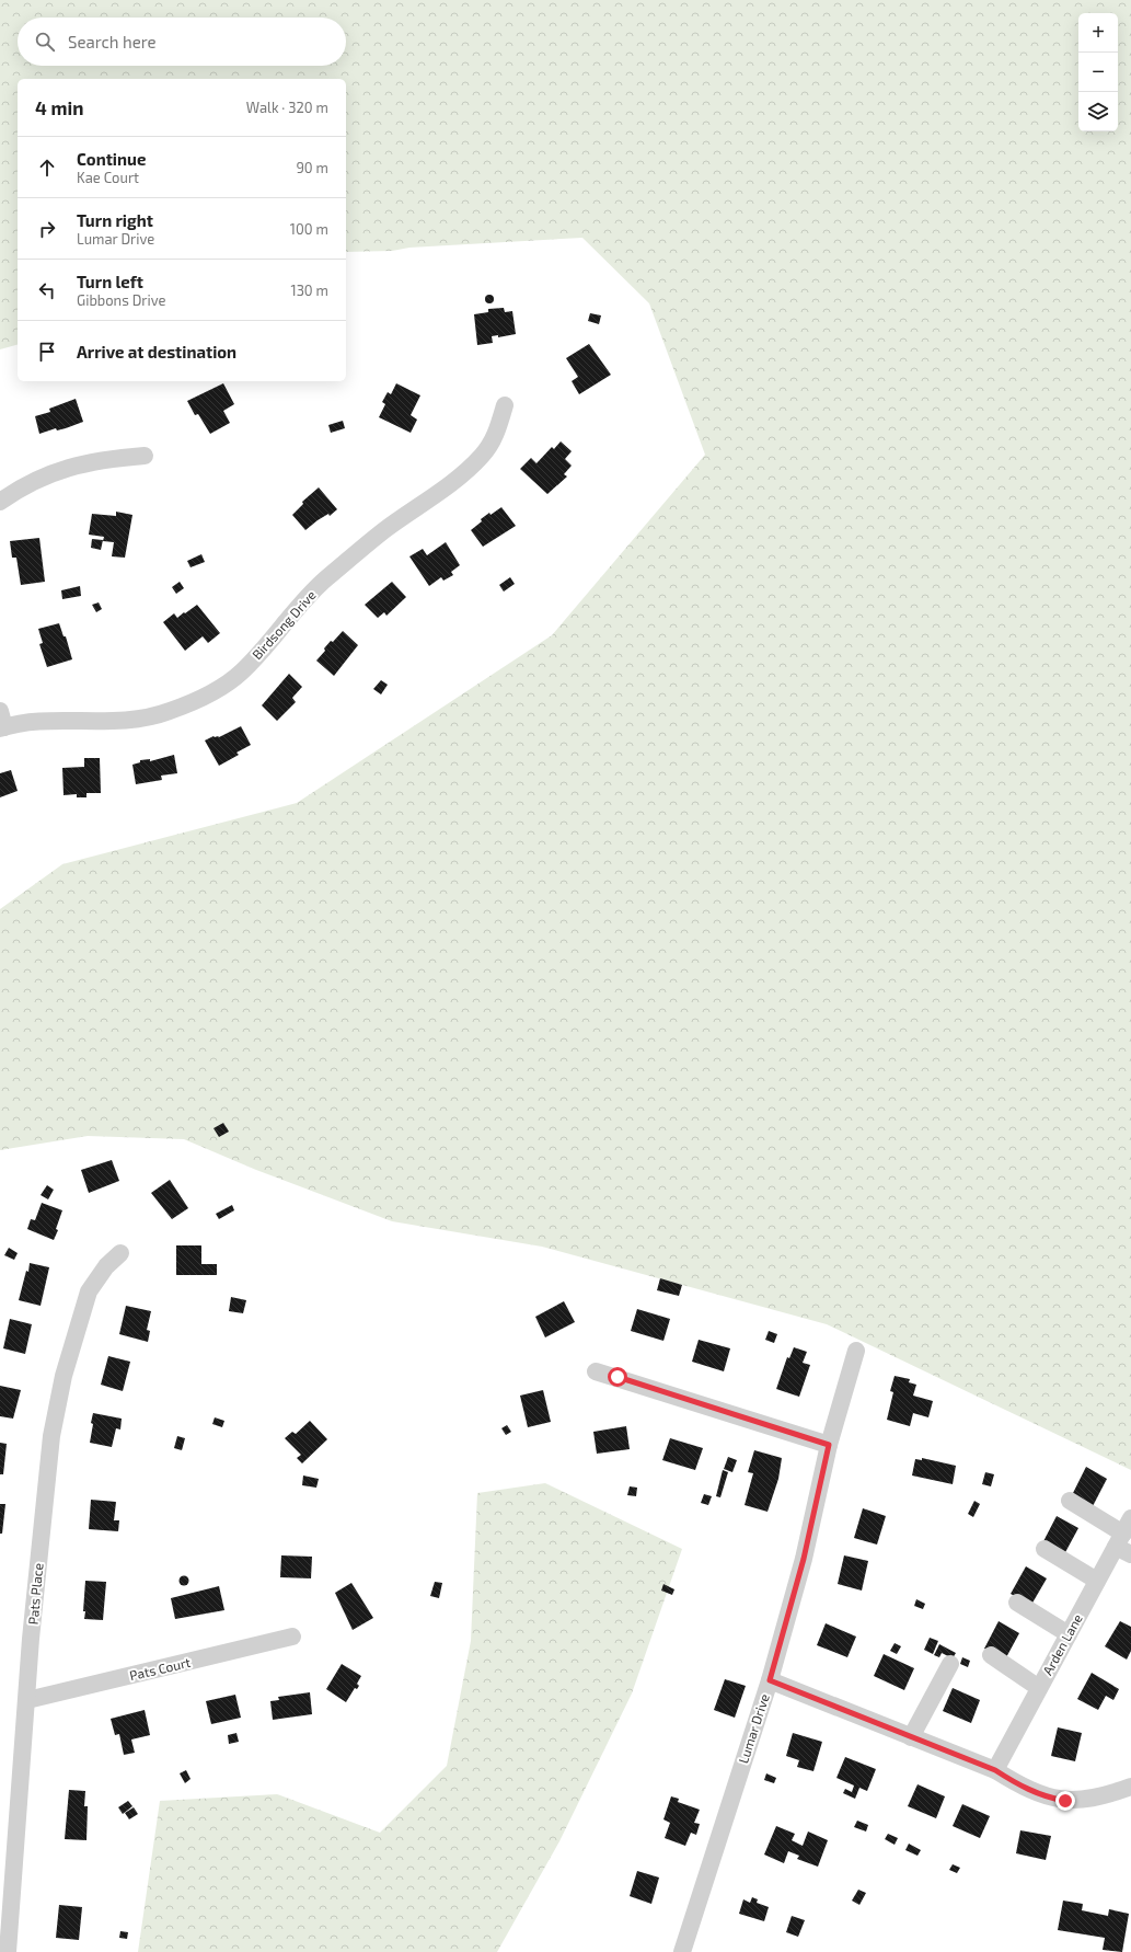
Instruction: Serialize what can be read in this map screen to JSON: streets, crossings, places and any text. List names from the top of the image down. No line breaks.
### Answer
{"streets":{"street":["Birdsong Drive","Pats Place","Arden Lane","Pats Court","Lumar Drive"]},"crossings":[["Pats Place","Pats Court"]],"page":{"map_buttons":["+","−"],"search":"Search here","heading":["4 min","Walk · 320 m"],"list":[["Continue","Kae Court","90 m"],["Turn right","Lumar Drive","100 m"],["Turn left","Gibbons Drive","130 m"],"Arrive at destination"]}}
